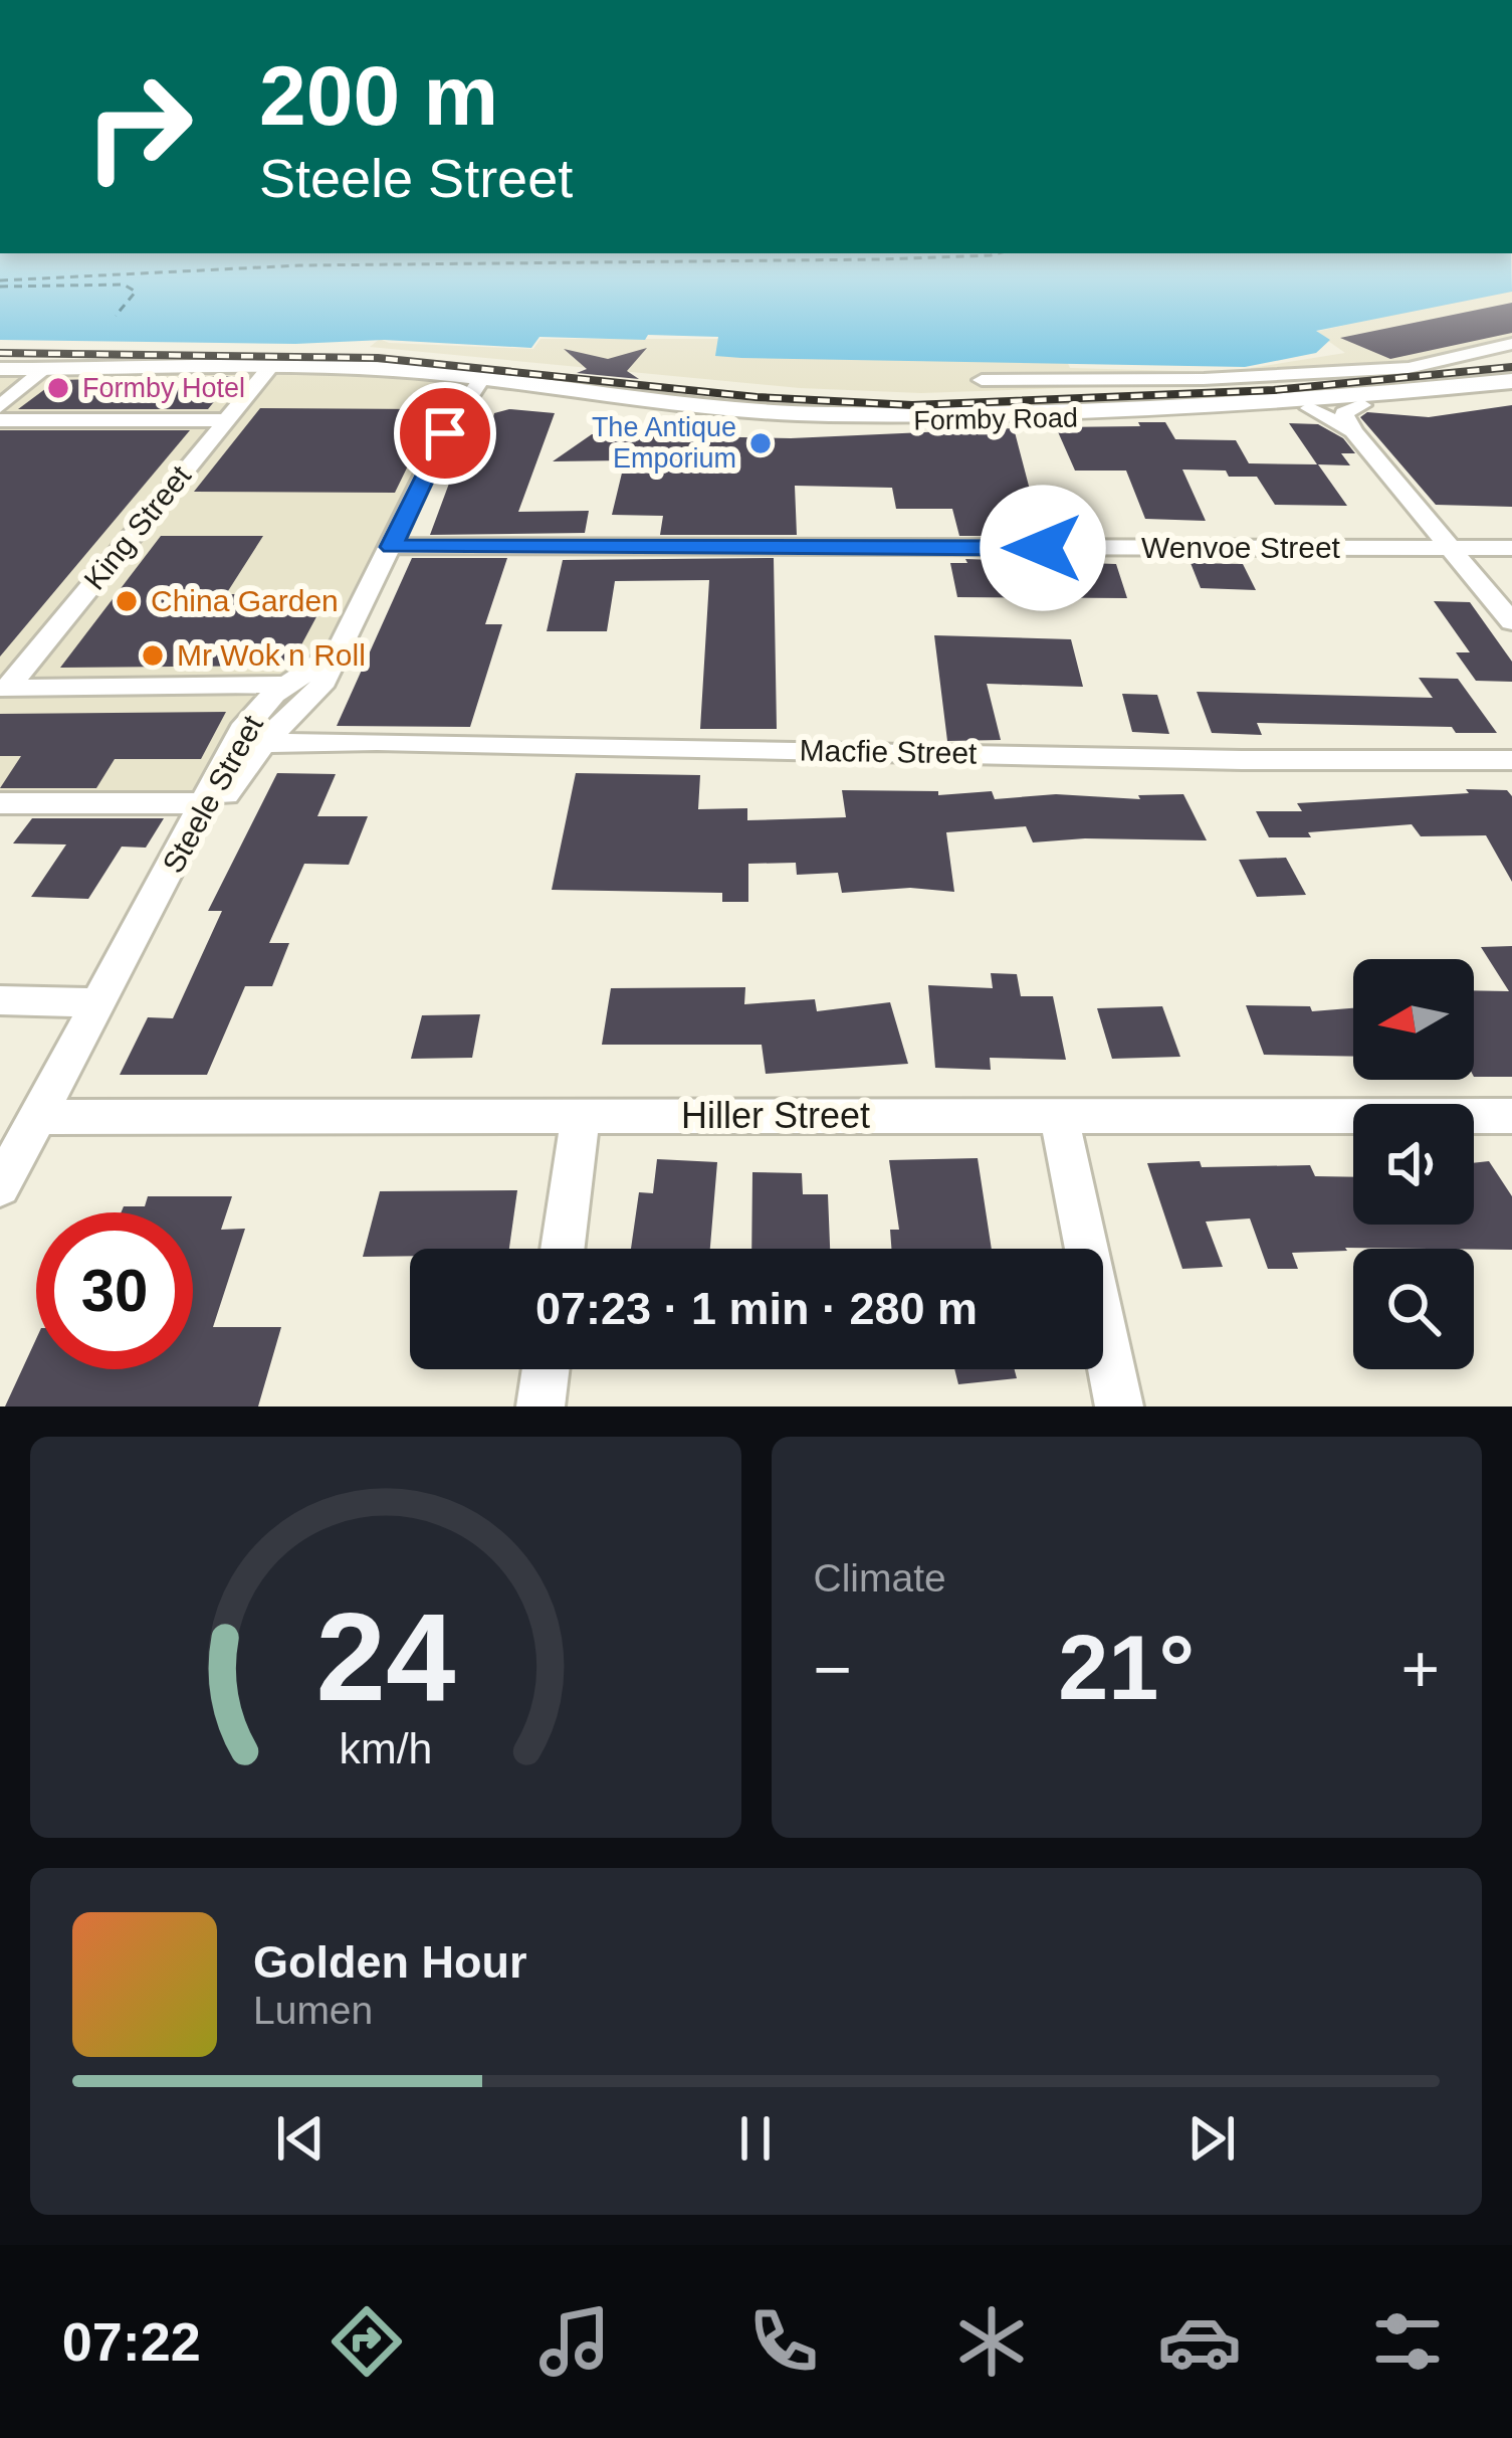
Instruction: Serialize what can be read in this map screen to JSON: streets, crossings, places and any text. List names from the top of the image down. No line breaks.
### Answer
{"streets":{"main road":["Formby Road"],"street":["King Street","Wenvoe Street","Macfie Street","Steele Street","Hiller Street"]},"crossings":[["Formby Road","King Street"],["Formby Road","Steele Street"],["Wenvoe Street","Steele Street"],["Macfie Street","Steele Street"],["Steele Street","Hiller Street"]],"places":["Formby Hotel","The Antique Emporium","China Garden","Mr Wok n Roll"],"north":"left","page":{"turn":["200 m","Steele Street"],"limit":"30","trip":"07:23 · 1 min · 280 m","tile":"Climate","heat":["−","21°","+"],"song":["Golden Hour","Lumen"],"tabs":"07:22","gauge":["24","km/h"]}}
